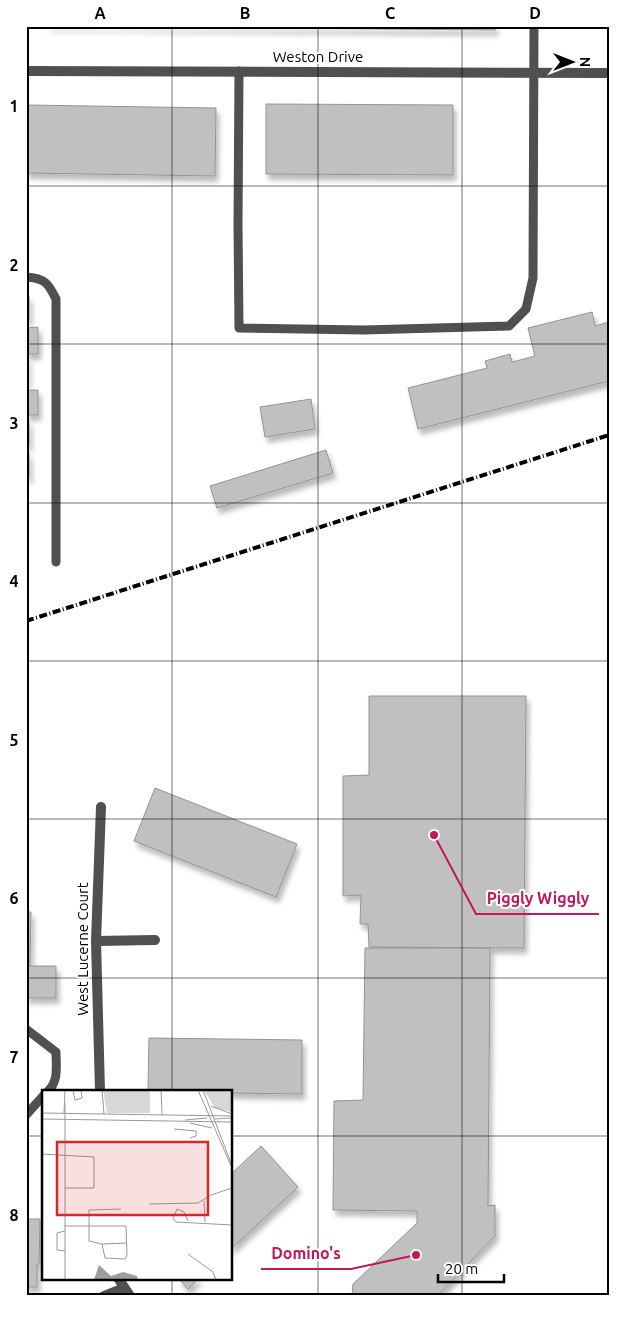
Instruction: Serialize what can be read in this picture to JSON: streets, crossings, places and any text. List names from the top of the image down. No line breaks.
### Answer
{"streets":{"street":["Weston Drive","West Lucerne Court"]},"places":["Piggly Wiggly","Domino's"],"scale_bar":"20 m","north":"right","grid":{"columns":["A","B","C","D"],"rows":["1","2","3","4","5","6","7","8"]}}
